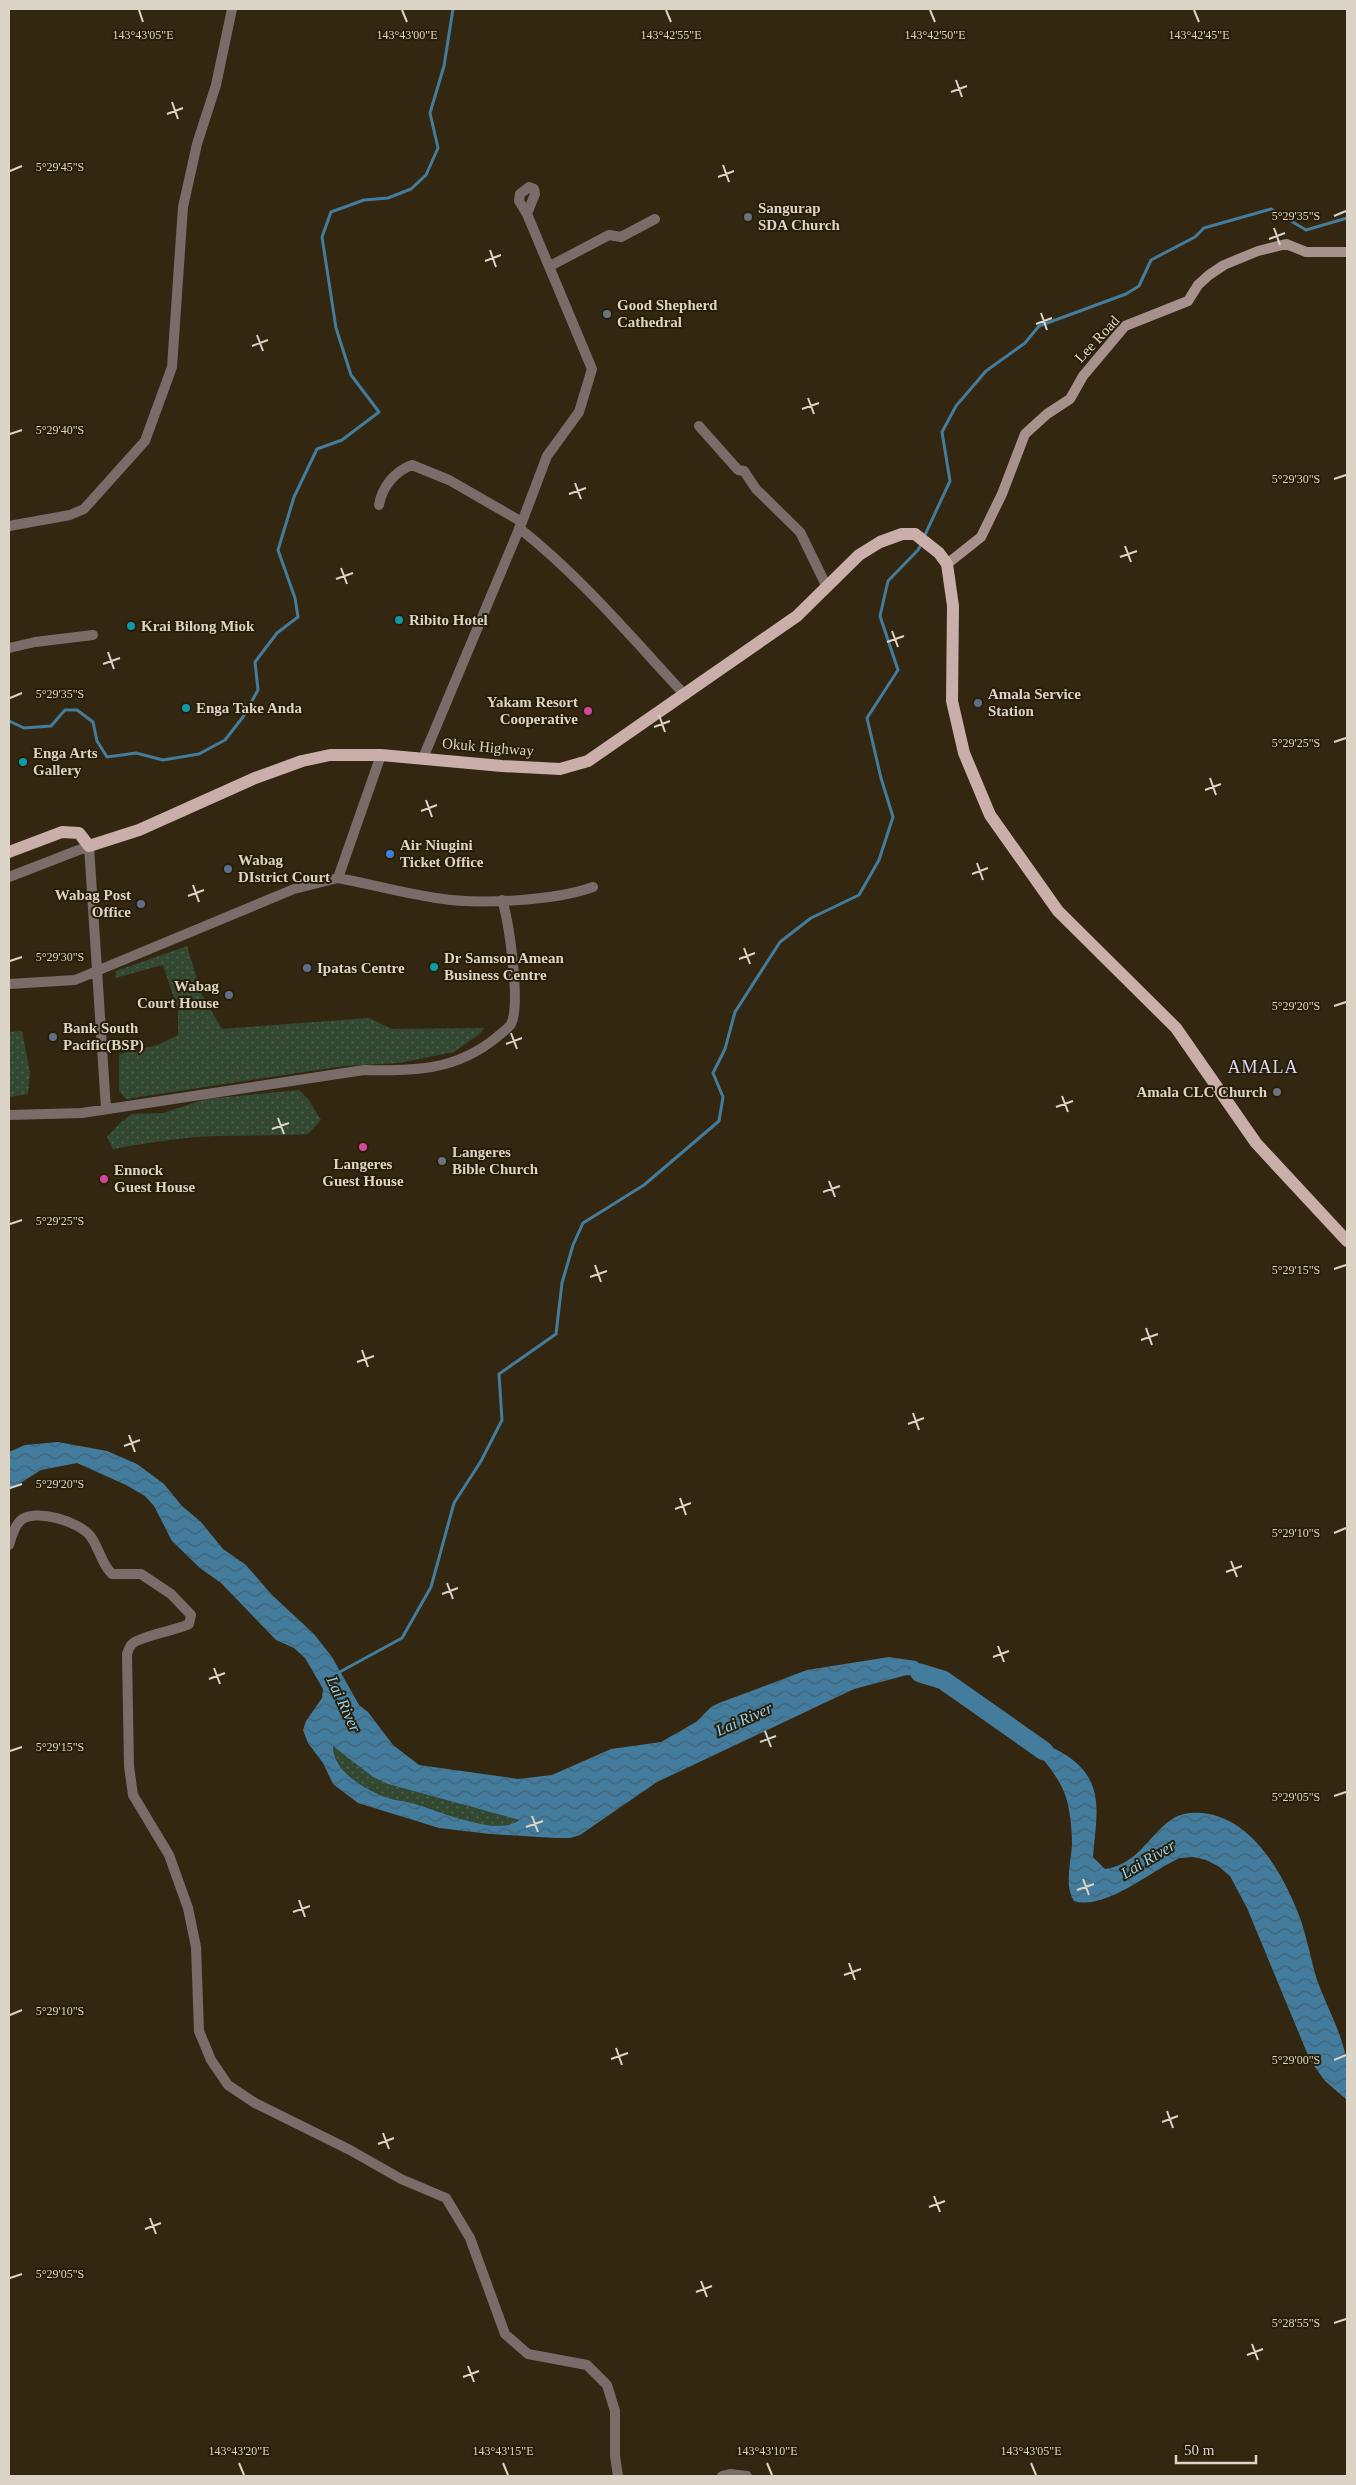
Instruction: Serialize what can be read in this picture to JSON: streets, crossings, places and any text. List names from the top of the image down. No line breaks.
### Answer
{"streets":{"main road":["Okuk Highway"],"street":["Lee Road"]},"crossings":[["Lee Road","Okuk Highway"]],"districts":["AMALA"],"water":["Lai River"],"places":["Sangurap SDA Church","Good Shepherd Cathedral","Ribito Hotel","Krai Bilong Miok","Amala Service Station","Enga Take Anda","Yakam Resort Cooperative","Enga Arts Gallery","Air Niugini Ticket Office","Wabag DIstrict Court","Wabag Post Office","Dr Samson Amean Business Centre","Ipatas Centre","Wabag Court House","Bank South Pacific(BSP)","Amala CLC Church","Langeres Guest House","Langeres Bible Church","Ennock Guest House"],"scale_bar":"50 m","coordinates":["143°43'05\"E","143°42'55\"E","143°42'50\"E","143°43'00\"E","143°42'45\"E","5°29'45\"S","5°29'35\"S","5°29'40\"S","5°29'30\"S","5°29'25\"S","5°29'20\"S","5°29'15\"S","5°29'10\"S","5°29'05\"S","5°29'00\"S","5°28'55\"S","143°43'20\"E","143°43'15\"E","143°43'10\"E"]}
